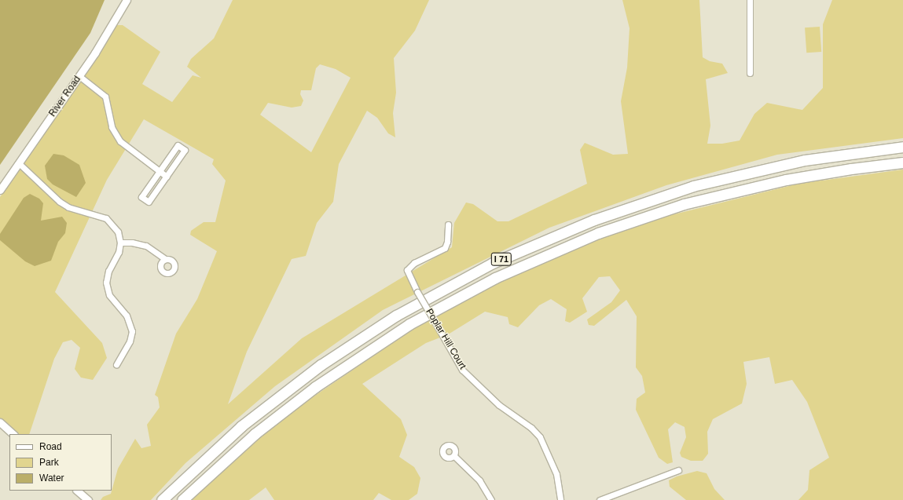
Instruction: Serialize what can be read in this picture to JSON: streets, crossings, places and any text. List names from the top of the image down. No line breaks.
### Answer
{"streets":{"highway":["I 71"],"street":["River Road","Poplar Hill Court"]},"legend":["Road","Park","Water"]}
